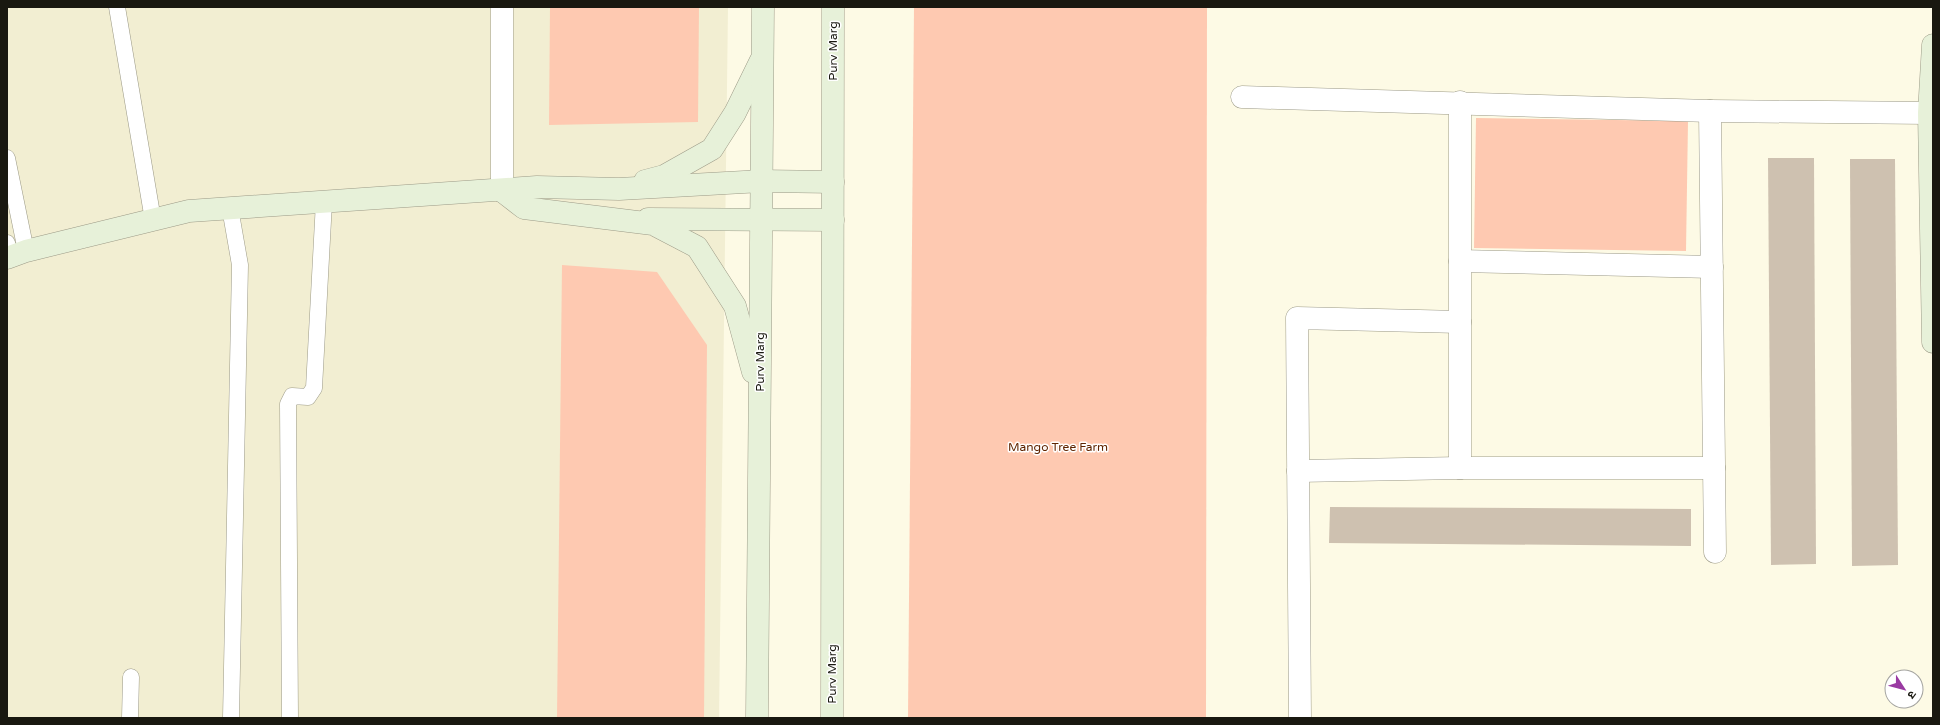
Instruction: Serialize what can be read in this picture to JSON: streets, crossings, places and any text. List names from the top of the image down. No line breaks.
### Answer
{"streets":{"street":["Purv Marg"]},"parks":["Mango Tree Farm"],"north":"bottom right"}
